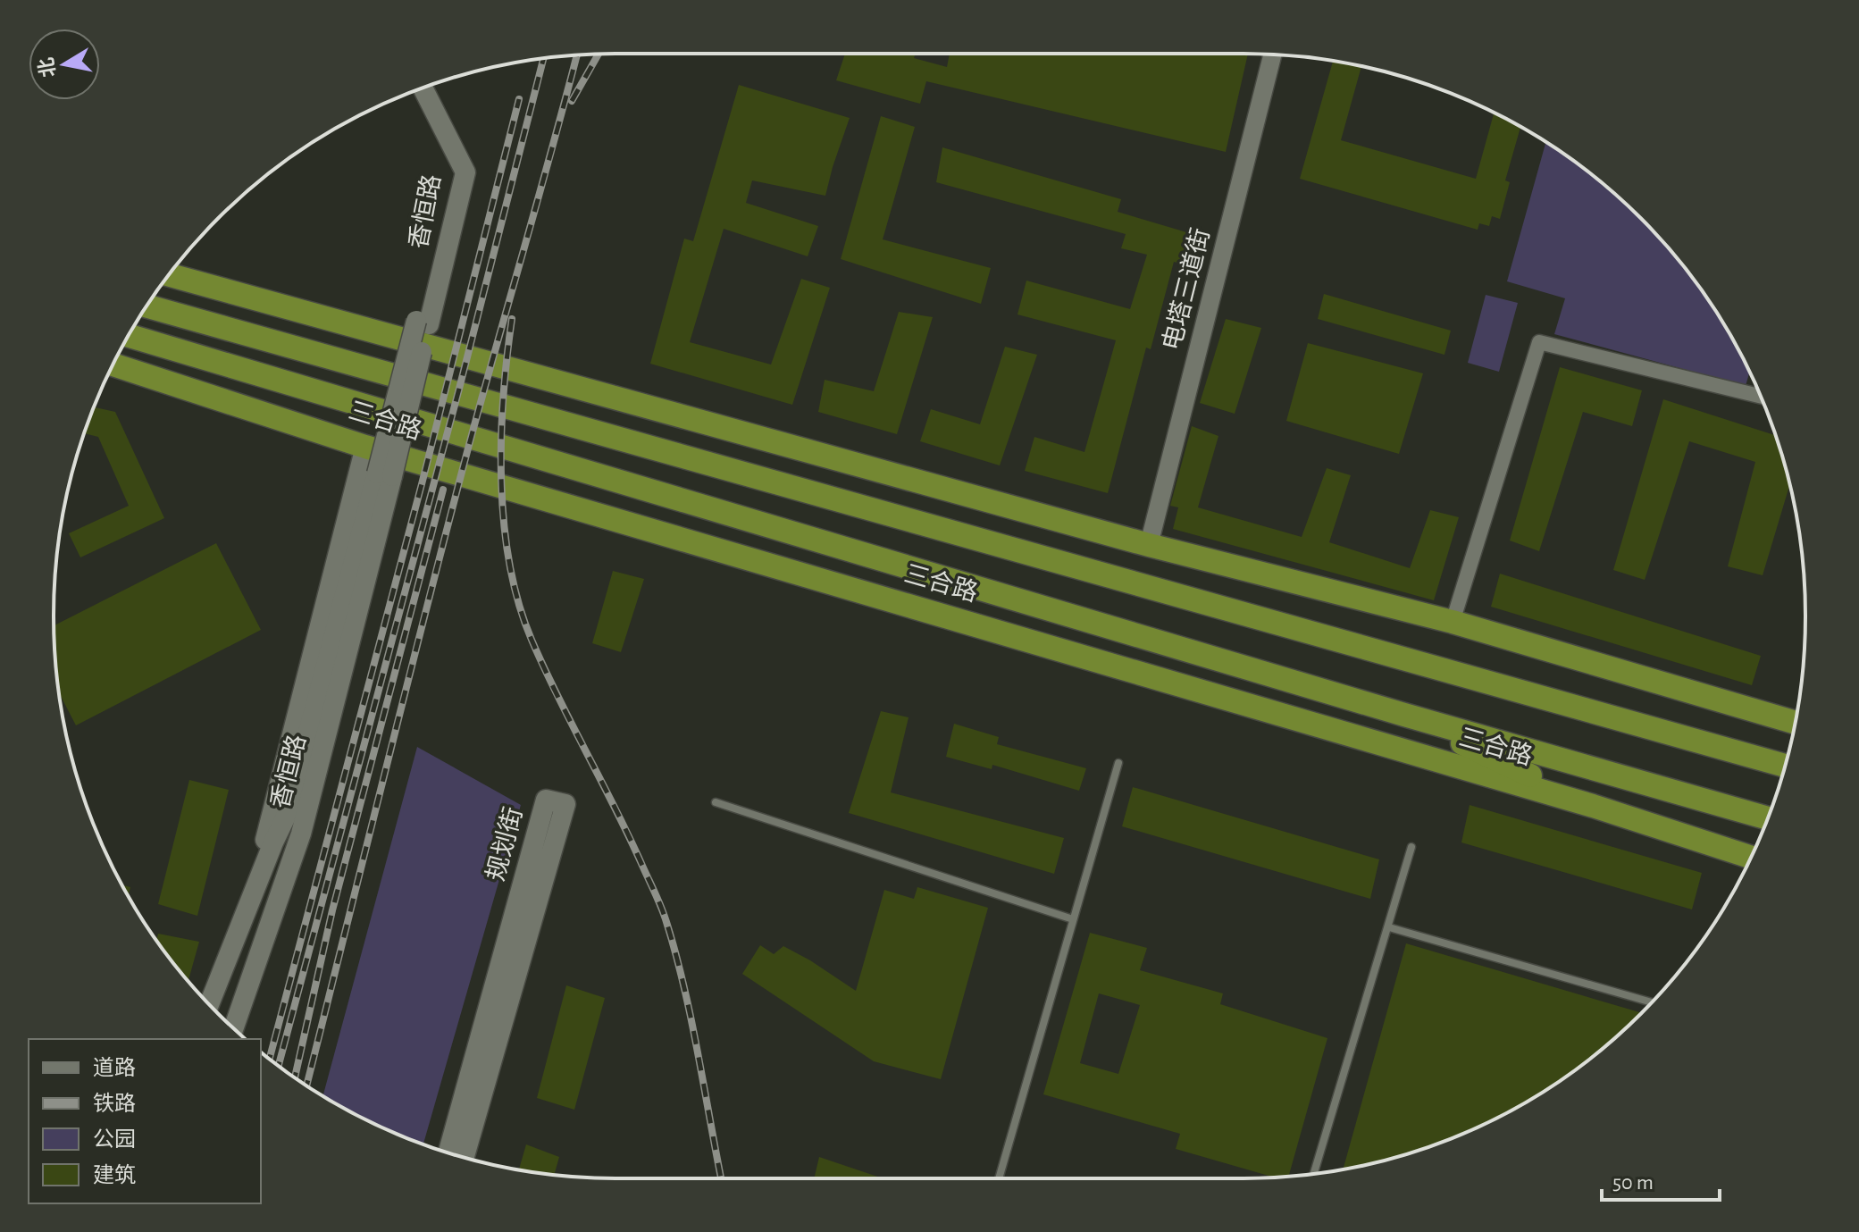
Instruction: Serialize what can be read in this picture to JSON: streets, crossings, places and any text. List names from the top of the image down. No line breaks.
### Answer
{"streets":{"highway":["三合路"],"main road":["香恒路","规划街"],"street":["电塔三道街"]},"legend":["道路","铁路","公园","建筑"],"scale_bar":"50 m","north":"left"}
